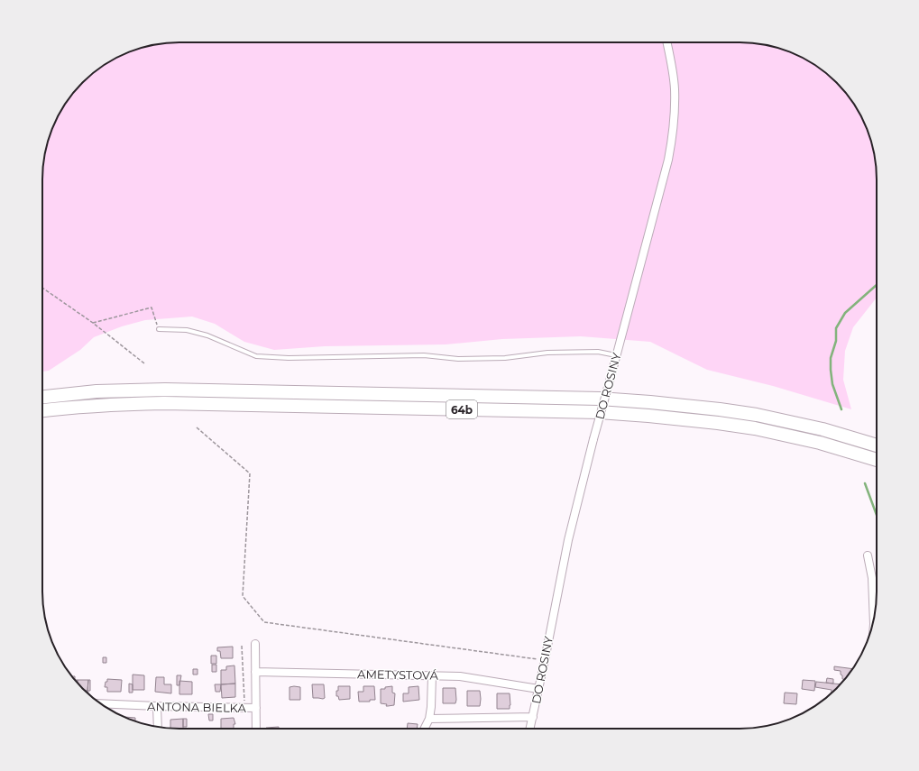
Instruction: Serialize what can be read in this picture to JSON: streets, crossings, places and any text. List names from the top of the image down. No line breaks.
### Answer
{"streets":{"highway":["64b"],"street":["DO ROSINY","AMETYSTOVÁ","ANTONA BIELKA"]},"crossings":[["DO ROSINY","AMETYSTOVÁ"],["AMETYSTOVÁ","ANTONA BIELKA"]]}
